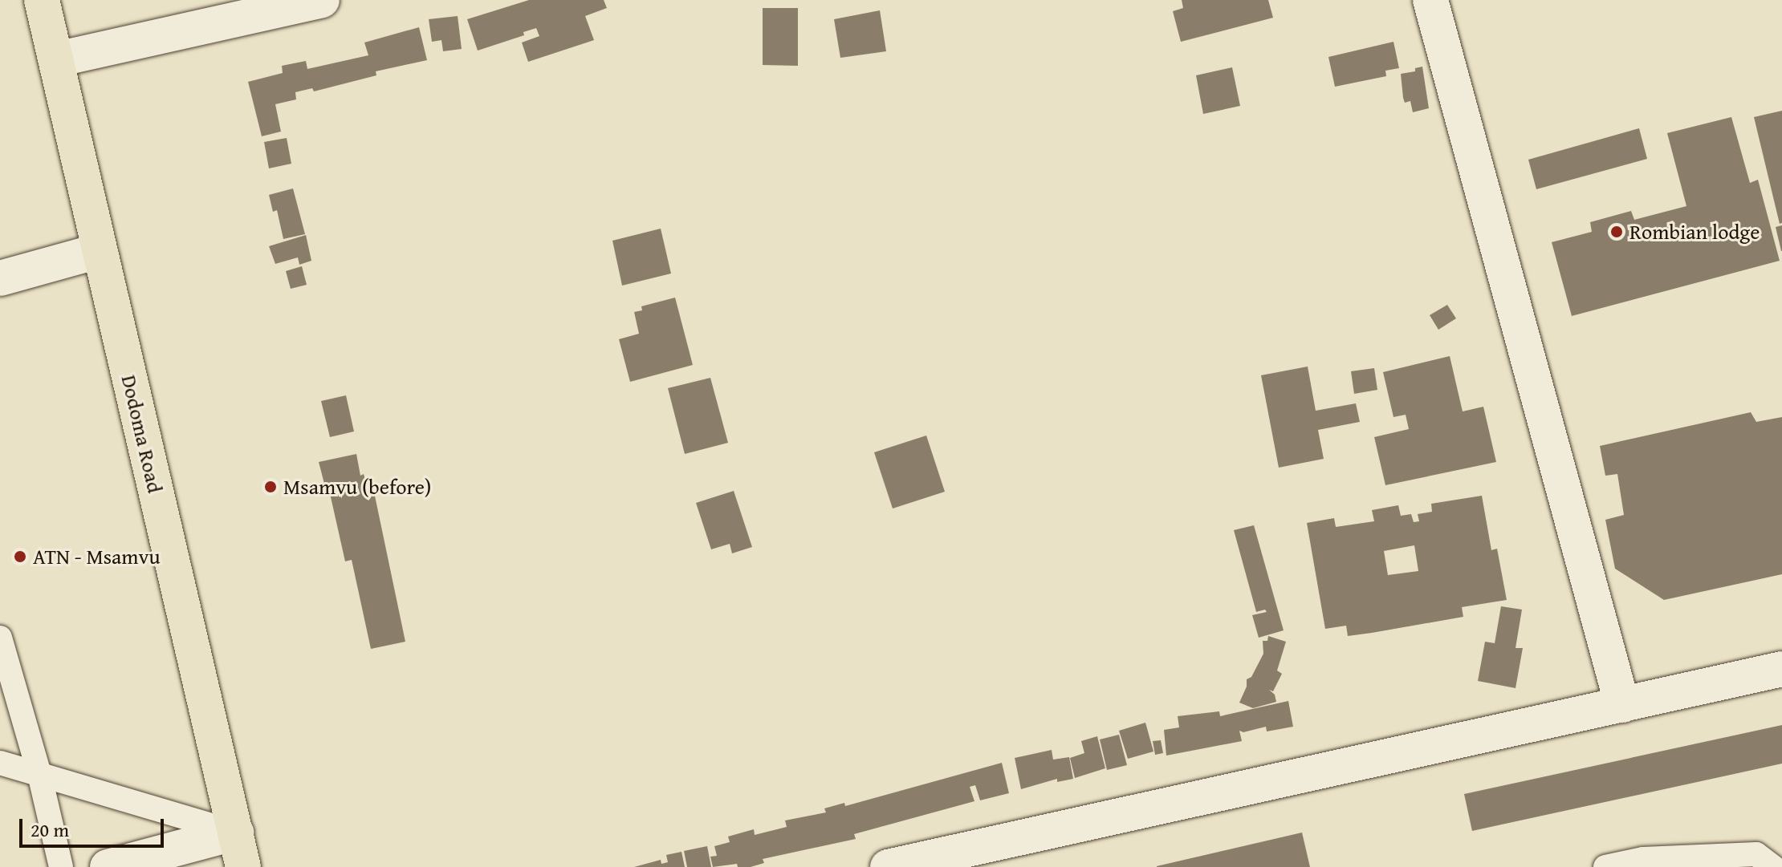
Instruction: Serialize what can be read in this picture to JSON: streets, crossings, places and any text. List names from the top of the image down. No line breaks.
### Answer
{"streets":{"highway":["Dodoma Road"]},"places":["Rombian lodge","Msamvu (before)","ATN - Msamvu"],"scale_bar":"20 m"}
